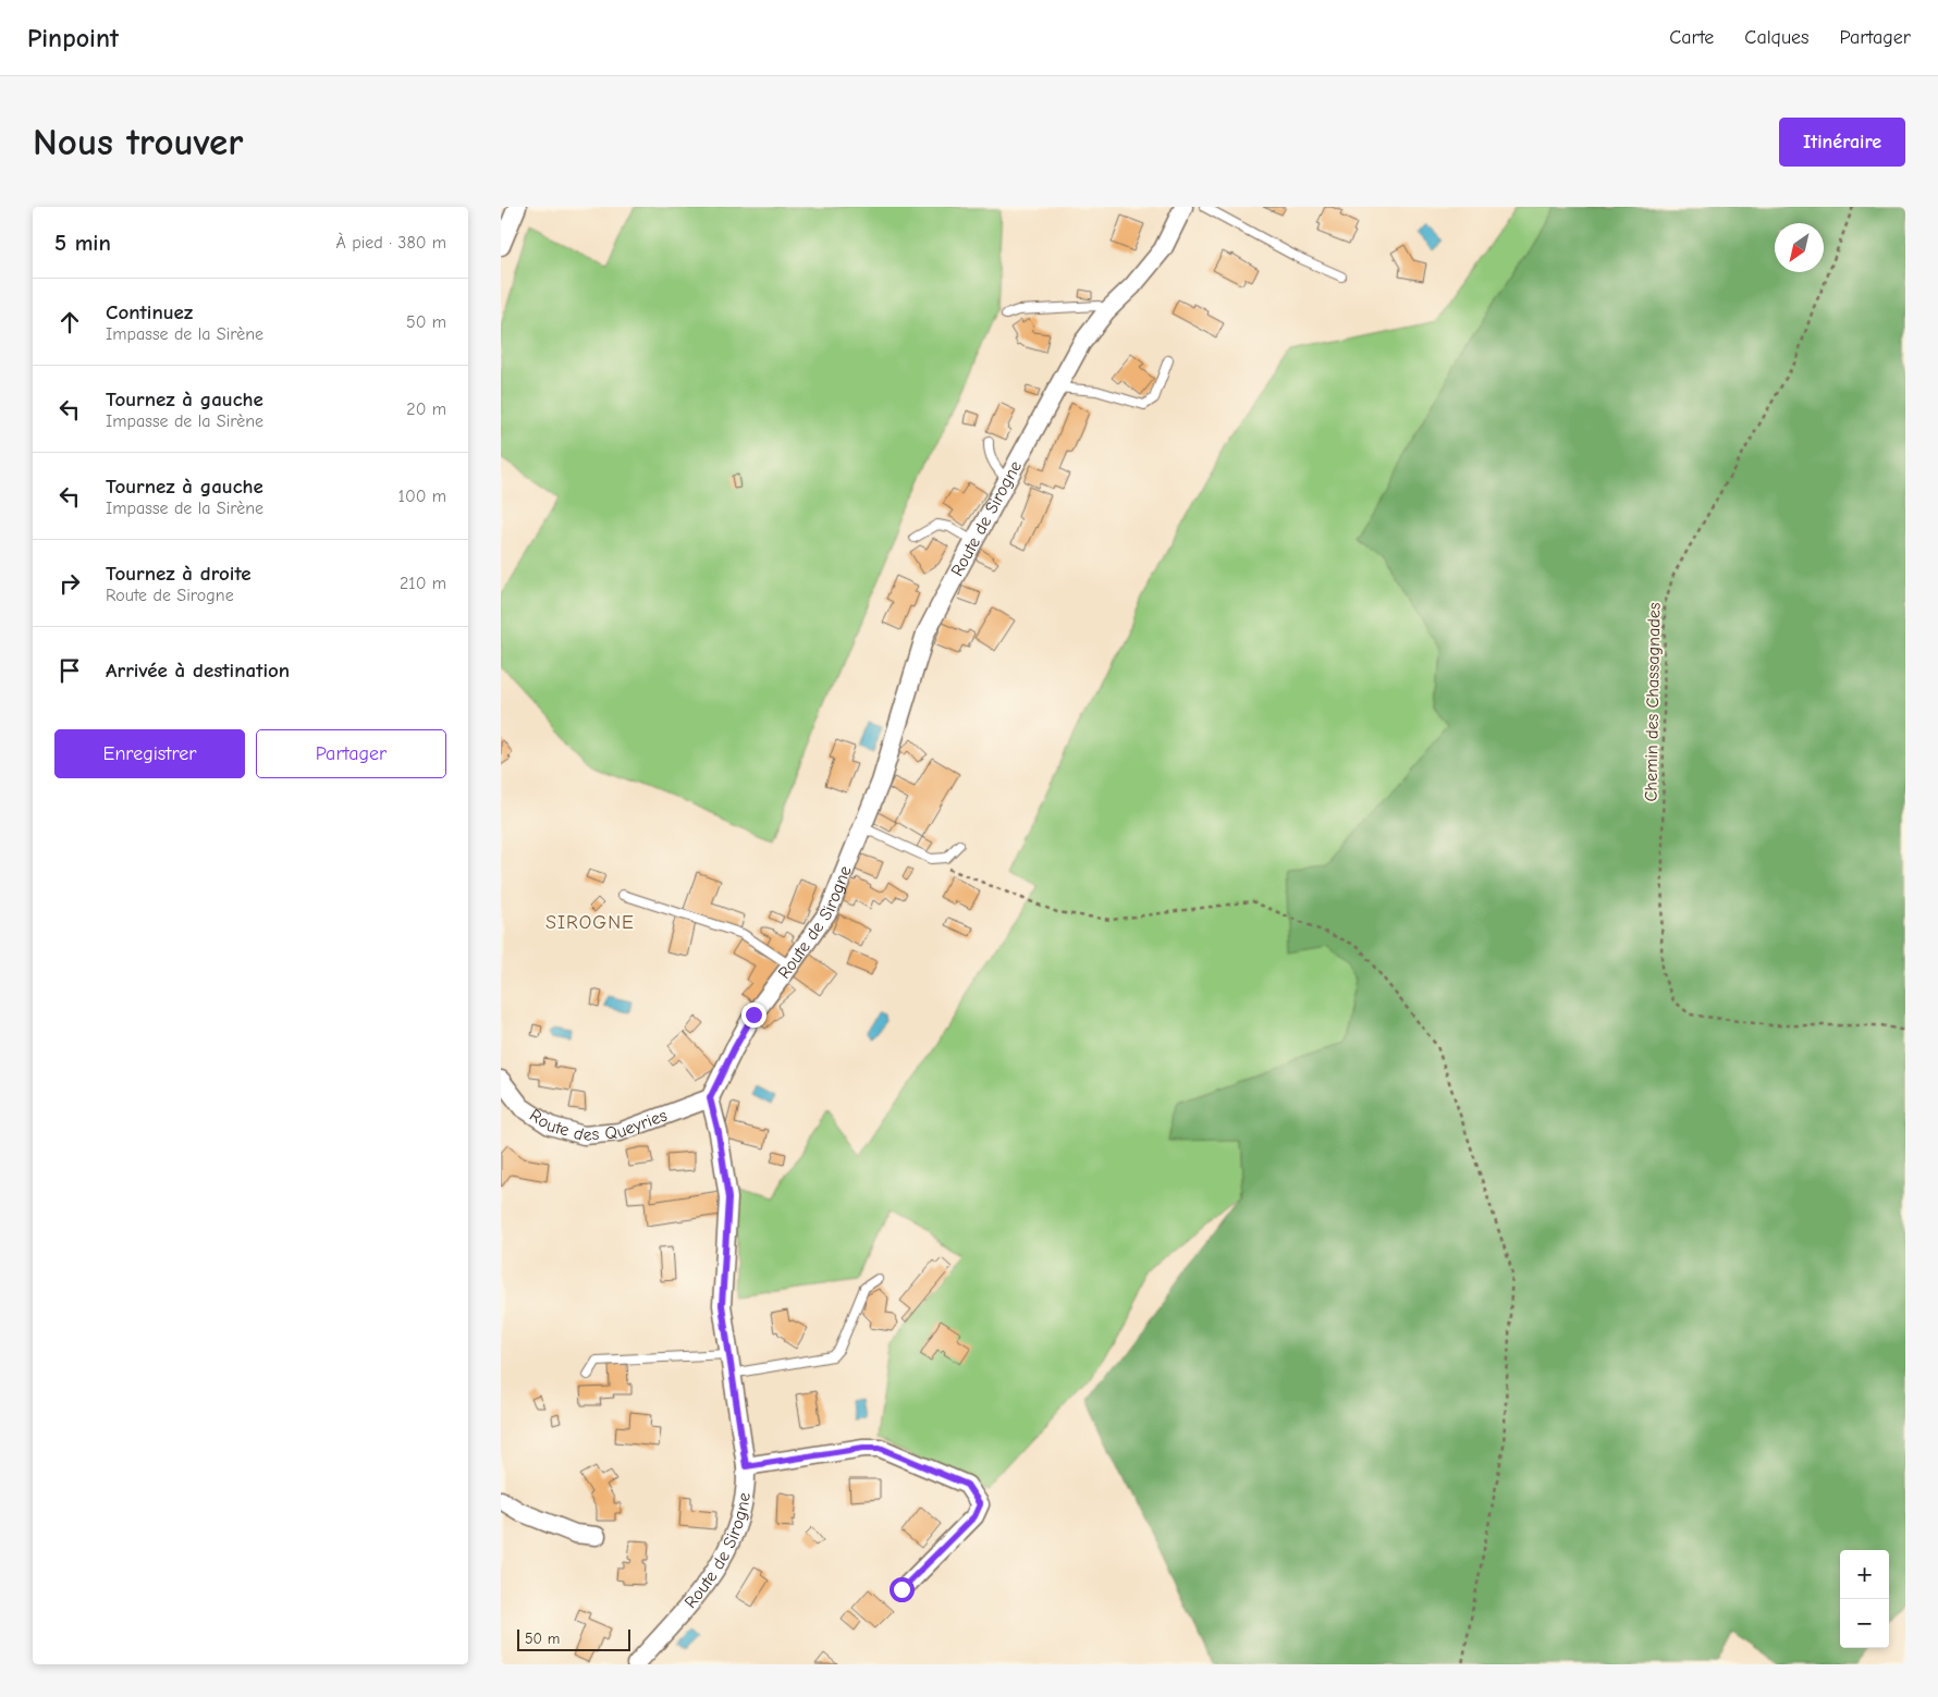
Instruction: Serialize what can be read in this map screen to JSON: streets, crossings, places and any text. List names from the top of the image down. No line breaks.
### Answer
{"streets":{"street":["Route de Sirogne","Route des Queyries"],"path":["Chemin des Chassagnades"]},"crossings":[["Route de Sirogne","Route des Queyries"]],"districts":["SIROGNE"],"scale_bar":"50 m","north":"bottom left","page":{"header":"Pinpoint","nav":["Carte","Calques","Partager"],"buttons":["Itinéraire",["Enregistrer","Partager"]],"title":"Nous trouver","heading":["5 min","À pied · 380 m"],"list":[["Continuez","Impasse de la Sirène","50 m"],["Tournez à gauche","Impasse de la Sirène","20 m"],["Tournez à gauche","Impasse de la Sirène","100 m"],["Tournez à droite","Route de Sirogne","210 m"],"Arrivée à destination"],"map_buttons":["+","−"],"scale":"50 m"}}
